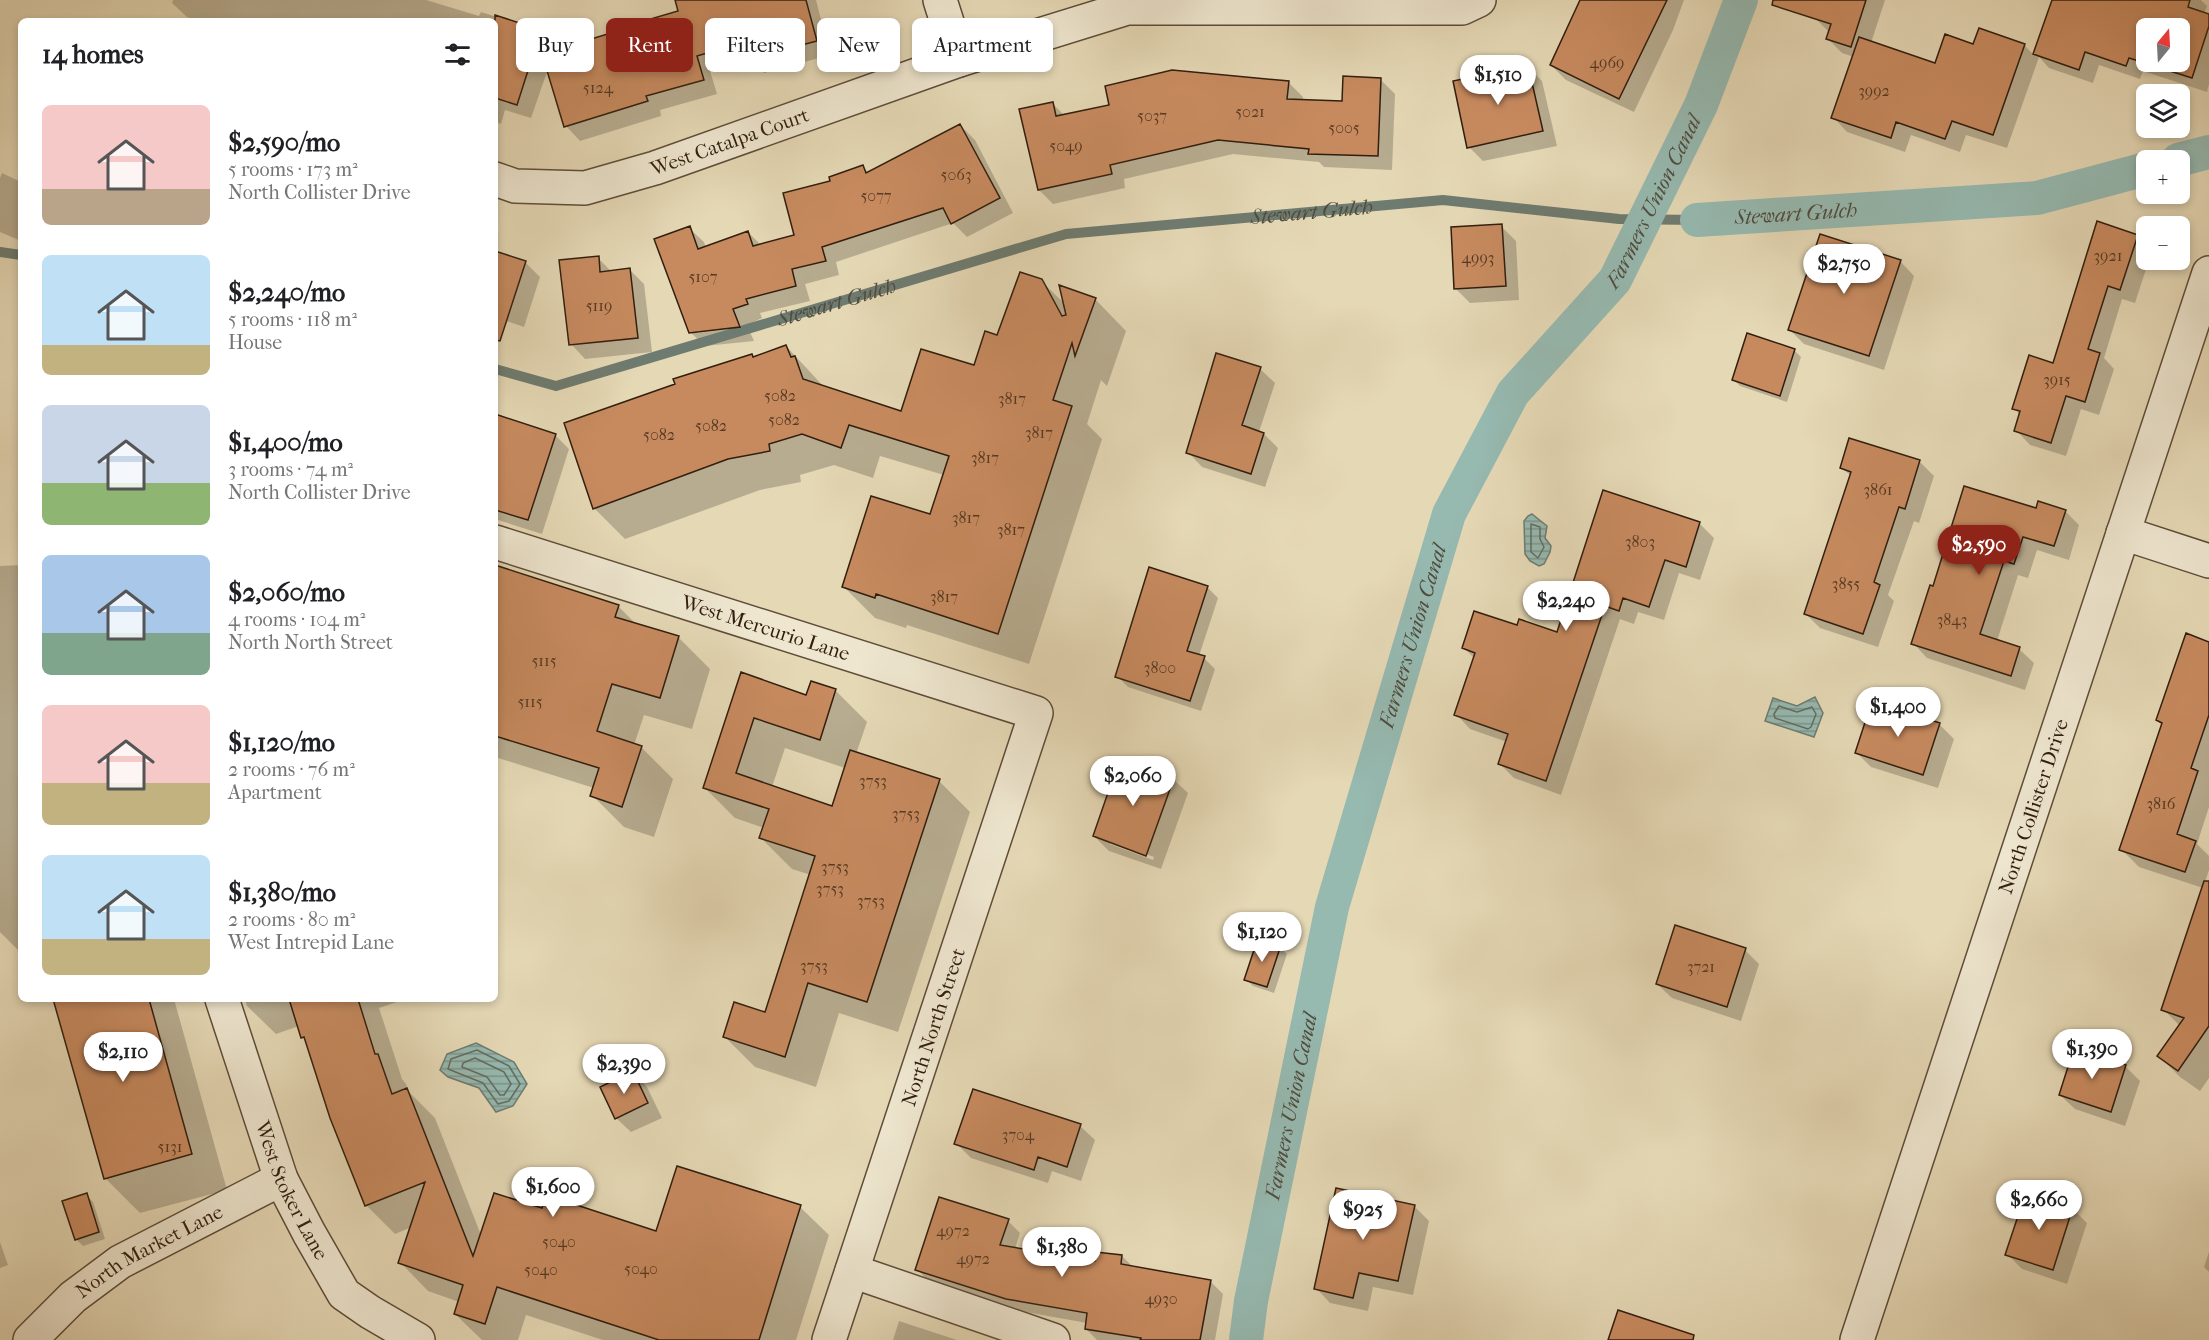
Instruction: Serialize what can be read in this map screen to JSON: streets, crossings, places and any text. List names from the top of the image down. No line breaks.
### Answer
{"streets":{"street":["West Catalpa Court","West Mercurio Lane","North Collister Drive","North North Street","West Stoker Lane","North Market Lane"]},"crossings":[["West Mercurio Lane","North North Street"],["West Stoker Lane","North Market Lane"]],"water":["Farmers Union Canal","Stewart Gulch"],"house_numbers":["4969","5124","3992","5021","5037","5005","5049","5063","5077","3921","4993","5107","5119","3915","5082","3817","5082","5082","3817","5082","3817","3861","3817","3817","3803","3855","3817","3843","5115","3800","5115","3753","3816","3753","3753","3753","3753","3753","3721","3704","5131","4972","5040","4972","5040","5040","4930"],"north":"top","page":{"map_buttons":["+","−"],"chip":["Buy","Rent","Filters","New","Apartment"],"heading":"14 homes","price":["$1,510","$2,750","$2,590","$2,240","$1,400","$2,060","$1,120","$1,390","$2,110","$2,390","$1,600","$2,660","$925","$1,380"],"list":[{"name":"$2,590/mo","note":"5 rooms · 173 m² · North Collister Drive"},{"name":"$2,240/mo","note":"5 rooms · 118 m² · House"},{"name":"$1,400/mo","note":"3 rooms · 74 m² · North Collister Drive"},{"name":"$2,060/mo","note":"4 rooms · 104 m² · North North Street"},{"name":"$1,120/mo","note":"2 rooms · 76 m² · Apartment"},{"name":"$1,380/mo","note":"2 rooms · 80 m² · West Intrepid Lane"}]}}
